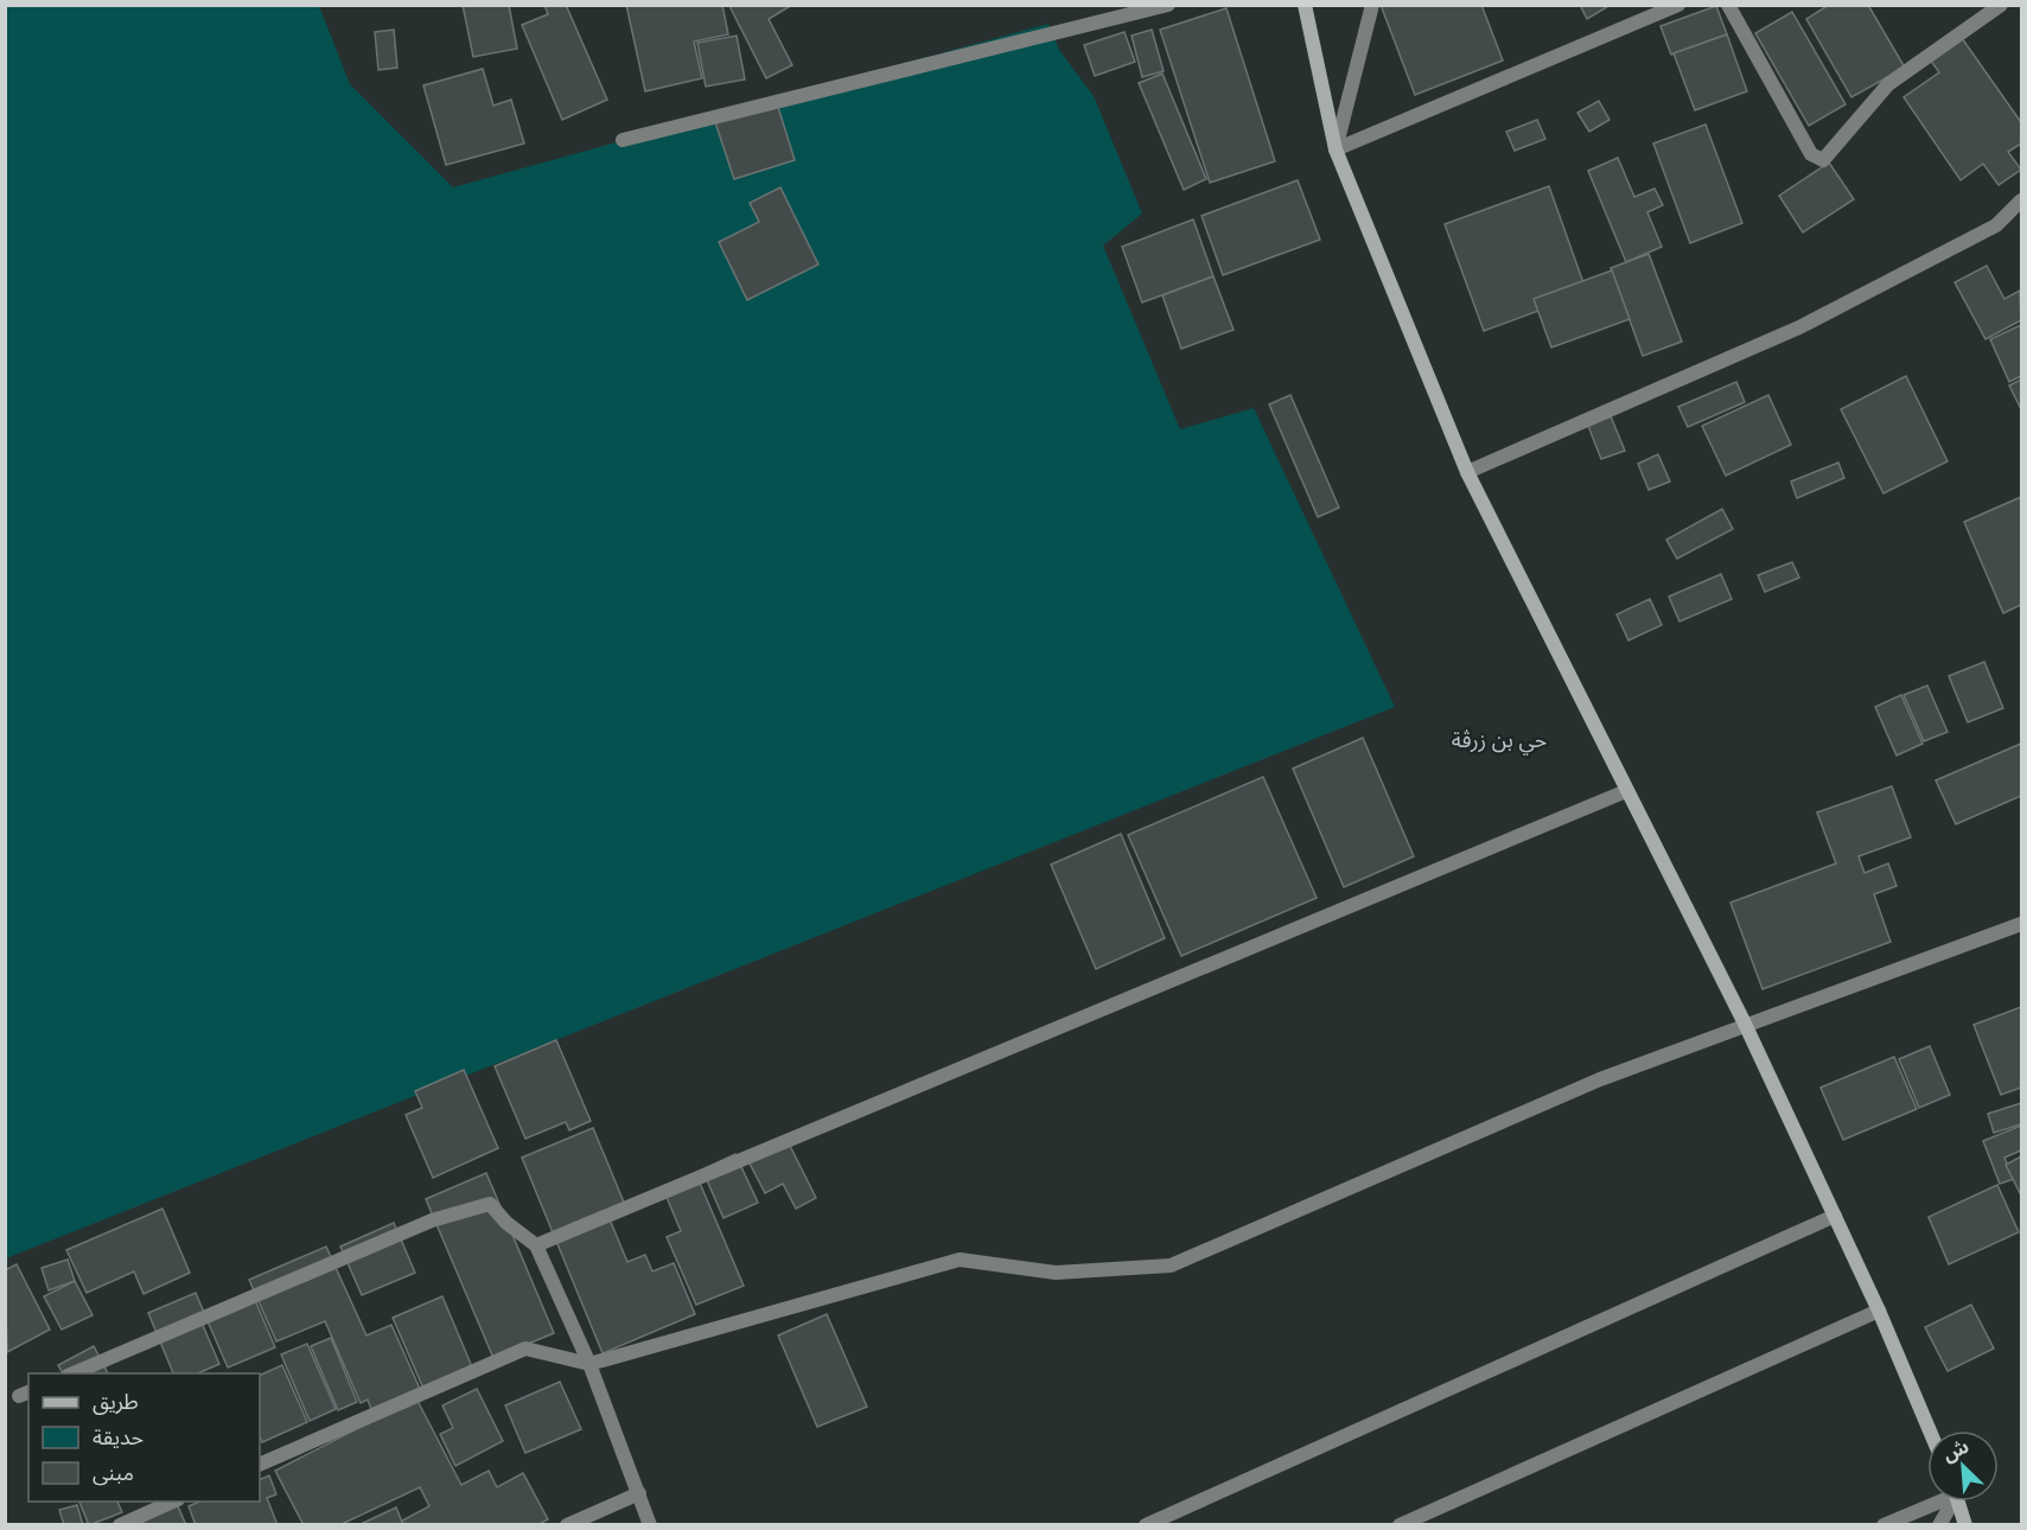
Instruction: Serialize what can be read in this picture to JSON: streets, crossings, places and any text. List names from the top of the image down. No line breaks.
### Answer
{"districts":["حي بن زرڤة"],"legend":["طريق","حديقة","مبنى"],"north":"top left"}
